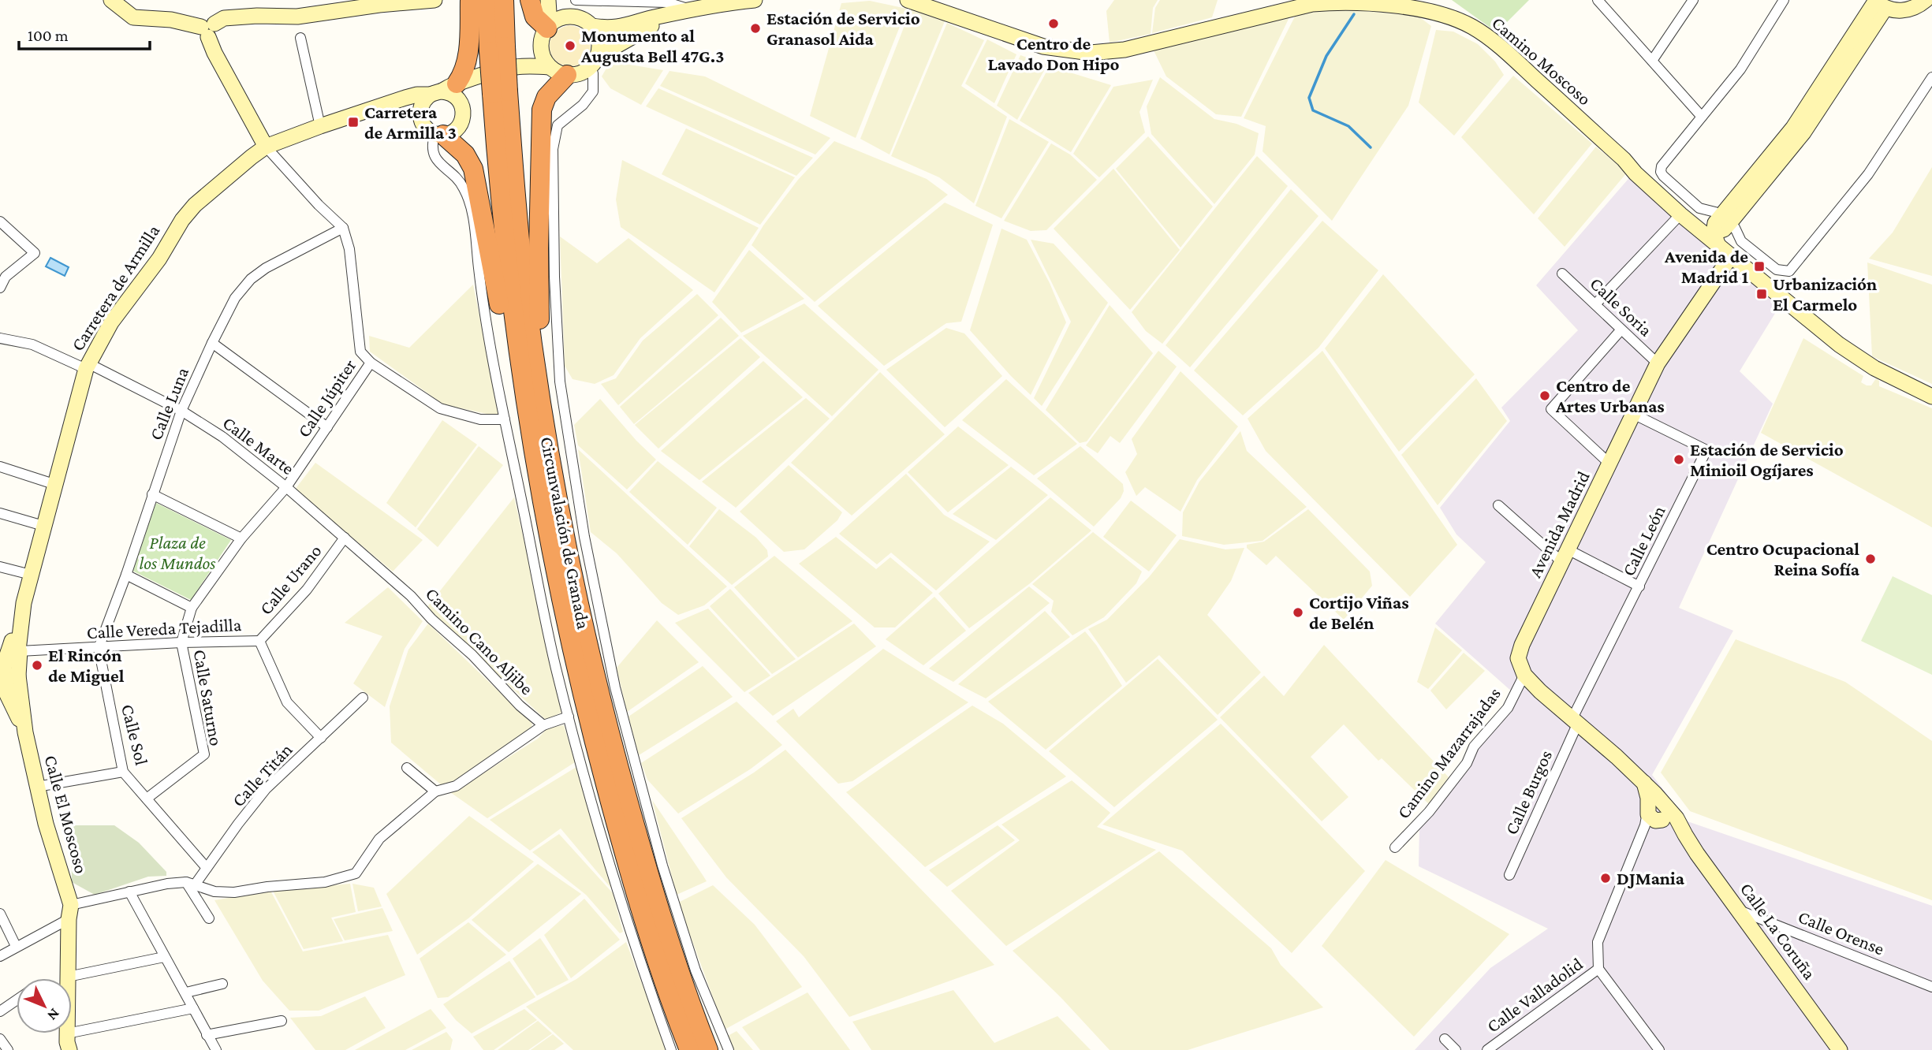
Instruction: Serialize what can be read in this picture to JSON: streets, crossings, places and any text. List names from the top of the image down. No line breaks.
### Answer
{"streets":{"highway":["Circunvalación de Granada"],"street":["Camino Moscoso","Carretera de Armilla","Calle Soria","Calle Júpiter","Calle Luna","Calle Marte","Avenida Madrid","Calle León","Calle Urano","Calle Vereda Tejadilla","Camino Cano Aljibe","Calle Saturno","Calle Sol","Camino Mazarrajadas","Calle Titán","Calle Burgos","Calle El Moscoso","Calle La Coruña","Calle Orense","Calle Valladolid"]},"crossings":[["Camino Moscoso","Avenida Madrid"],["Carretera de Armilla","Calle Marte"],["Carretera de Armilla","Calle Vereda Tejadilla"],["Carretera de Armilla","Calle El Moscoso"],["Calle Soria","Avenida Madrid"],["Calle Júpiter","Calle Marte"],["Calle Júpiter","Calle Vereda Tejadilla"],["Calle Júpiter","Calle Saturno"],["Calle Luna","Calle Marte"],["Calle Luna","Calle Vereda Tejadilla"],["Calle Luna","Calle Sol"],["Calle Marte","Calle Urano"],["Calle Marte","Camino Cano Aljibe"],["Avenida Madrid","Calle León"],["Avenida Madrid","Camino Mazarrajadas"],["Calle León","Calle Burgos"],["Calle Urano","Calle Vereda Tejadilla"],["Calle Vereda Tejadilla","Calle Saturno"],["Calle Vereda Tejadilla","Calle Sol"],["Calle Vereda Tejadilla","Calle Titán"],["Calle Saturno","Calle Sol"],["Calle Sol","Calle Titán"],["Calle La Coruña","Calle Orense"],["Calle La Coruña","Calle Valladolid"]],"parks":["Plaza de los Mundos"],"places":{"other":["Centro de Lavado Don Hipo","Estación de Servicio Granasol Aida","Monumento al Augusta Bell 47G.3","Centro de Artes Urbanas","Estación de Servicio Minioil Ogíjares","Centro Ocupacional Reina Sofía","Cortijo Viñas de Belén","El Rincón de Miguel","DJMania"],"transit":["Carretera de Armilla 3","Avenida de Madrid 1","Urbanización El Carmelo"]},"scale_bar":"100 m","north":"bottom right"}
